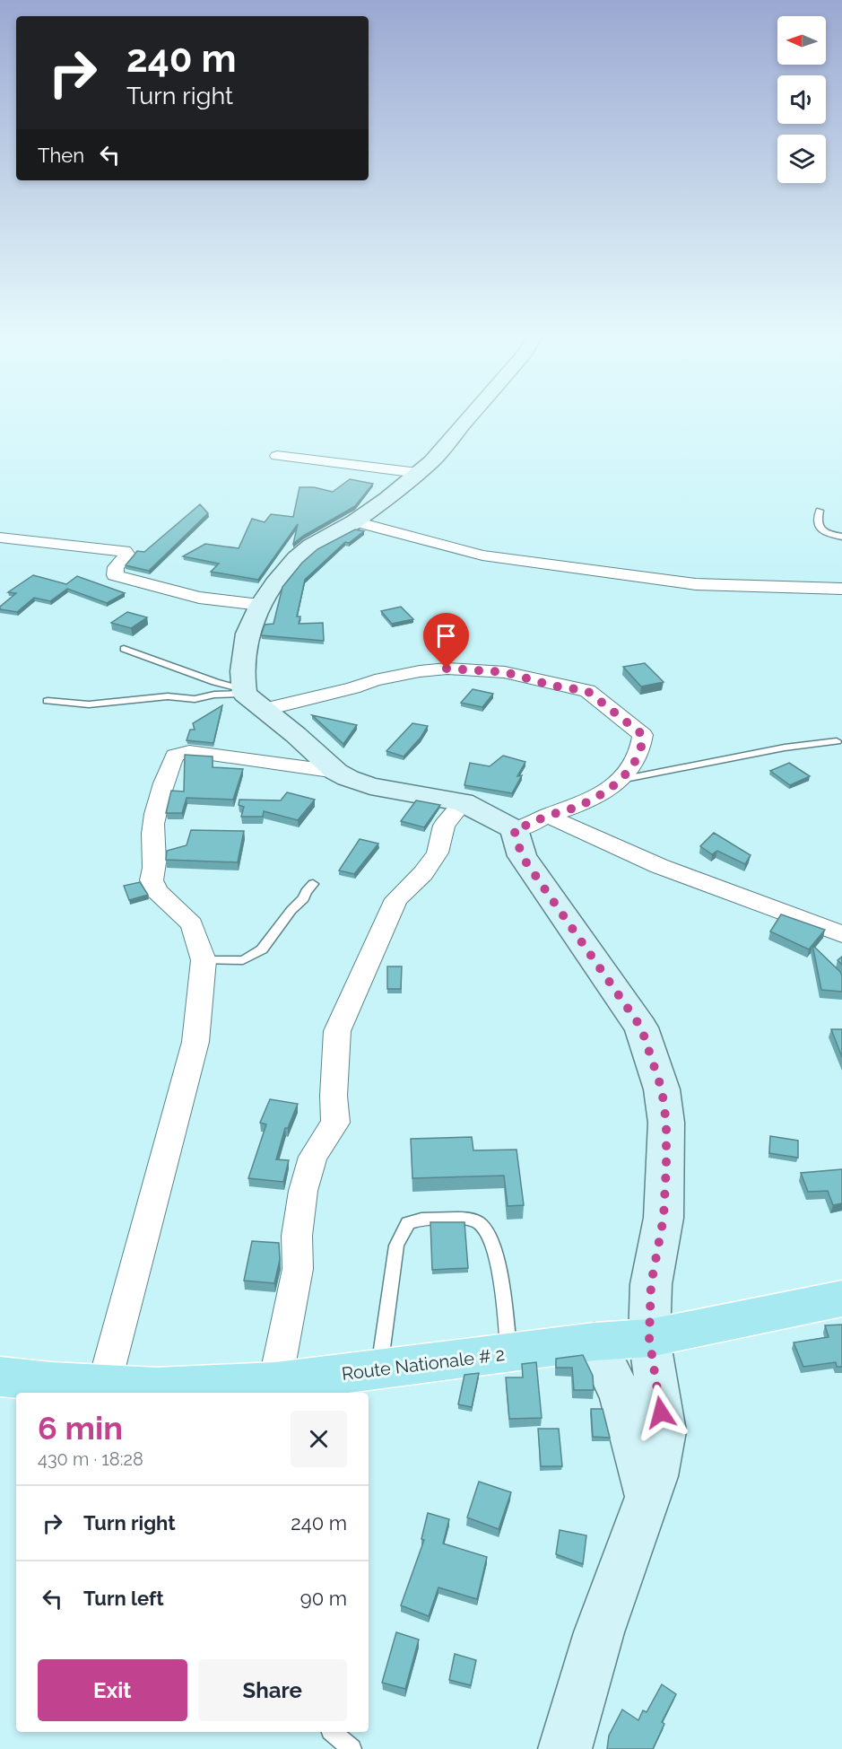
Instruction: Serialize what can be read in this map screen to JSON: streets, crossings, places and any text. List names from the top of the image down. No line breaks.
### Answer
{"streets":{"main road":["Route Nationale # 2"]},"north":"left","page":{"turn":["240 m","Turn right"],"then":"Then","heading":["6 min","430 m · 18:28"],"list":[{"name":"Turn right","value":"240 m"},{"name":"Turn left","value":"90 m"}],"buttons":["Exit","Share"]}}
